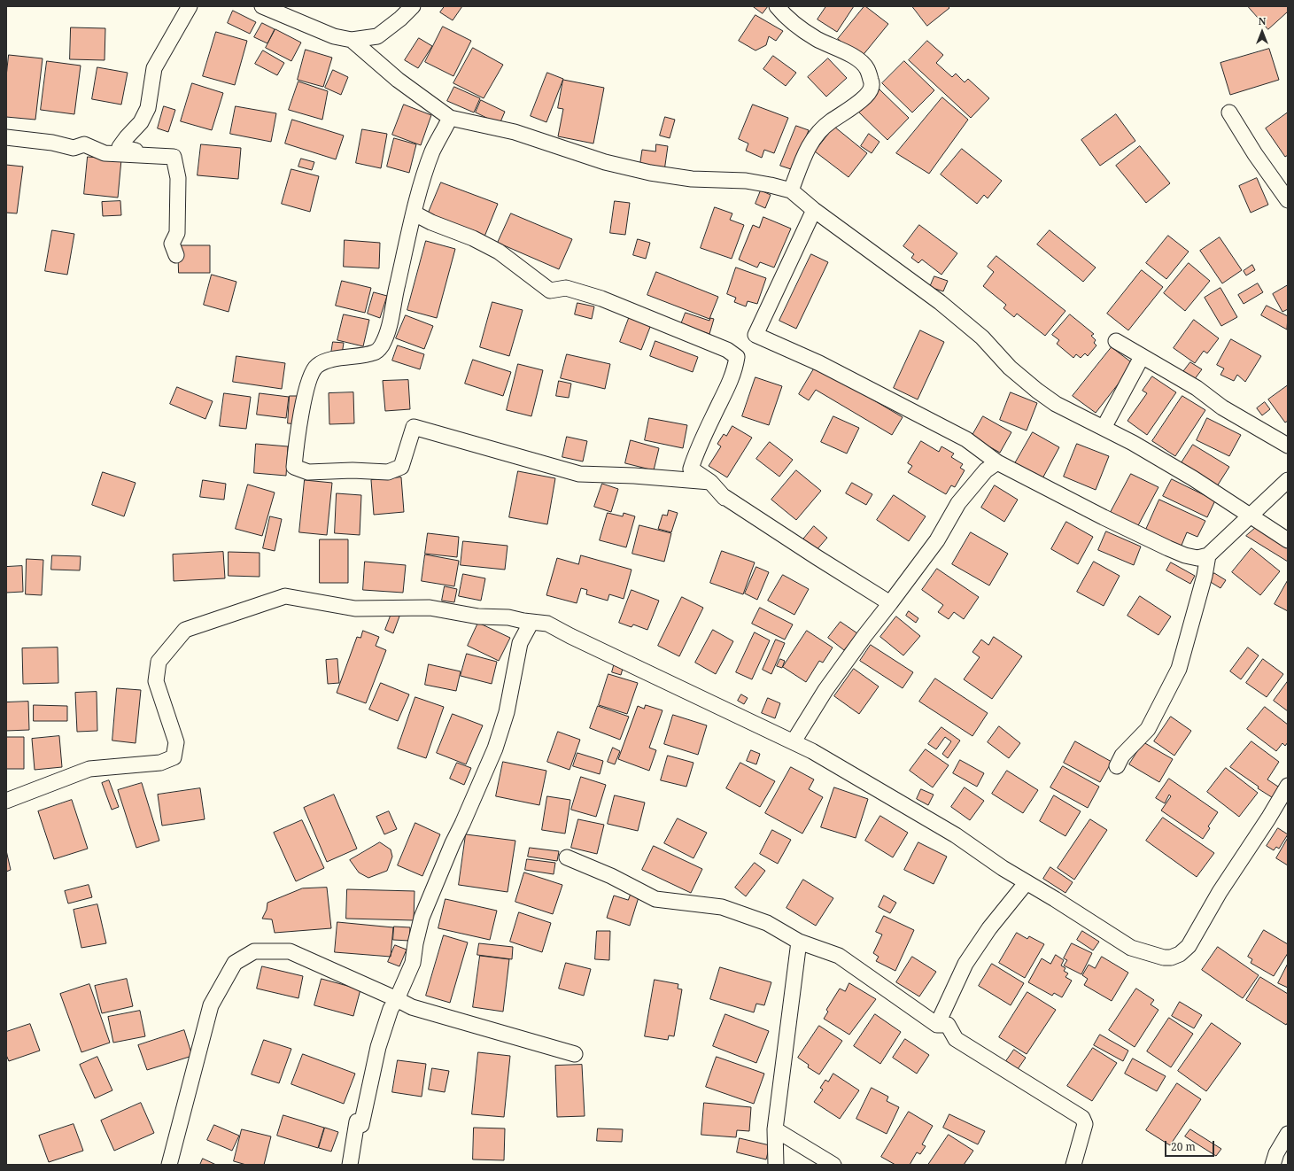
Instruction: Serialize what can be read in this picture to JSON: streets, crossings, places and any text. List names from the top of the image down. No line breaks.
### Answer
{"scale_bar":"20 m","north":"top"}
